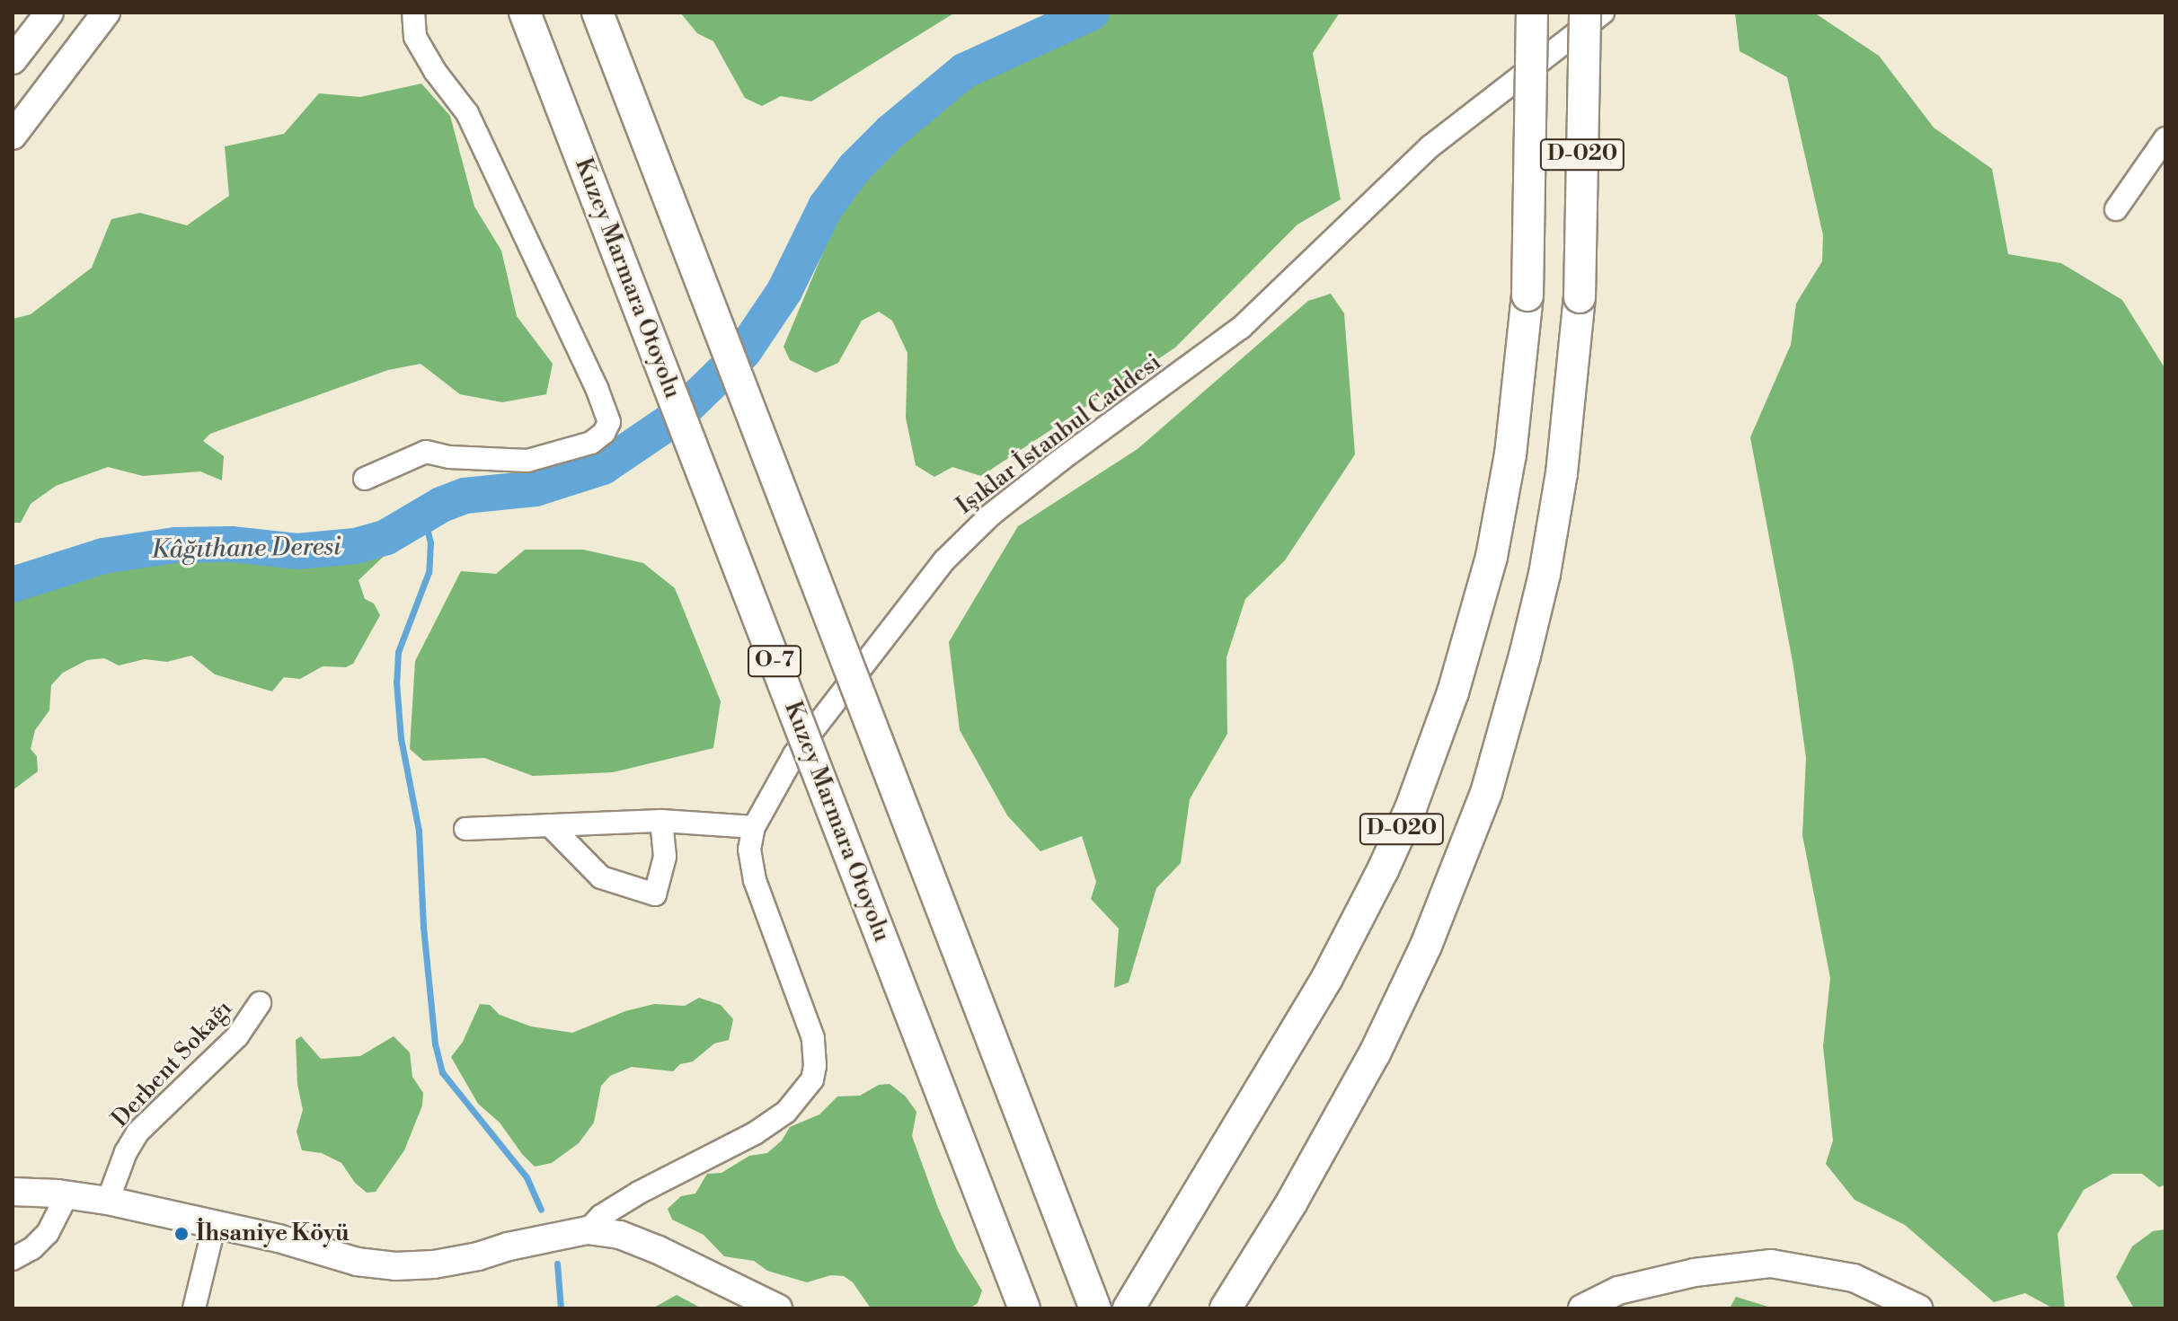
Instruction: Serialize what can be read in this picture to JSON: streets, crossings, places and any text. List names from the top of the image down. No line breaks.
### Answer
{"streets":{"highway":["D-020","Kuzey Marmara Otoyolu","O-7"],"street":["Işıklar İstanbul Caddesi","Derbent Sokağı"]},"water":["Kâğıthane Deresi"],"places":["İhsaniye Köyü"]}
